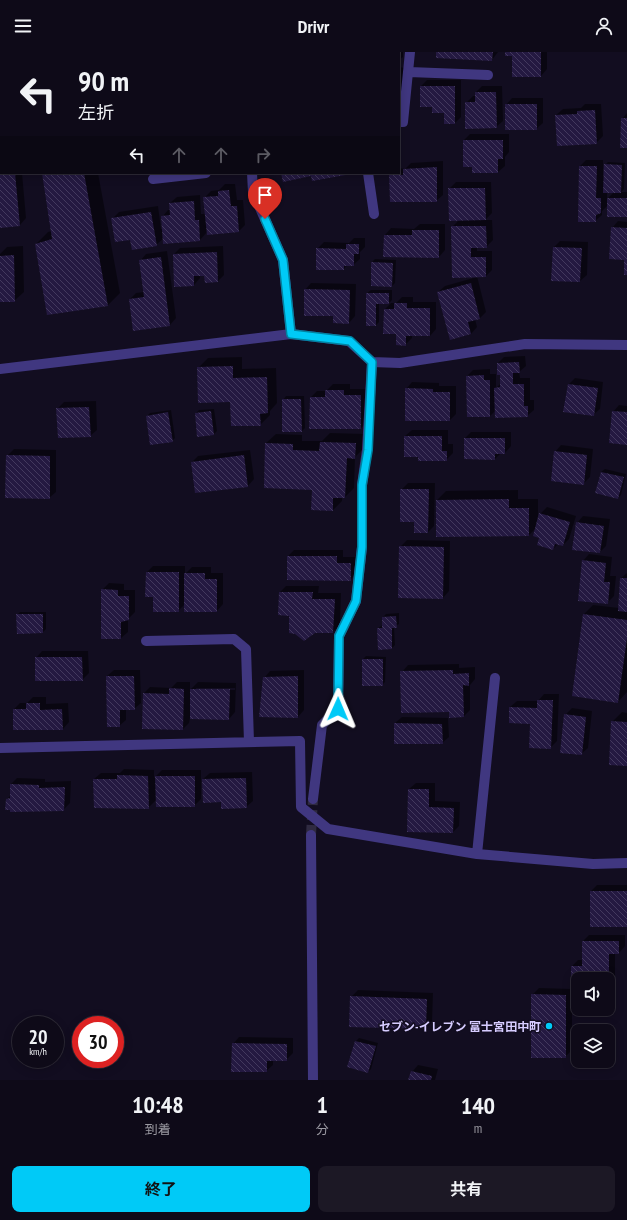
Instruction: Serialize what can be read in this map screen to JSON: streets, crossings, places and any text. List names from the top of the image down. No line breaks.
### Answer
{"places":["セブン-イレブン 富士宮田中町"],"page":{"header":"Drivr","turn":["90 m","左折"],"speed":"20 km/h","limit":"30","eta":["10:48","到着","1","分","140","m"],"buttons":["終了","共有"]}}
